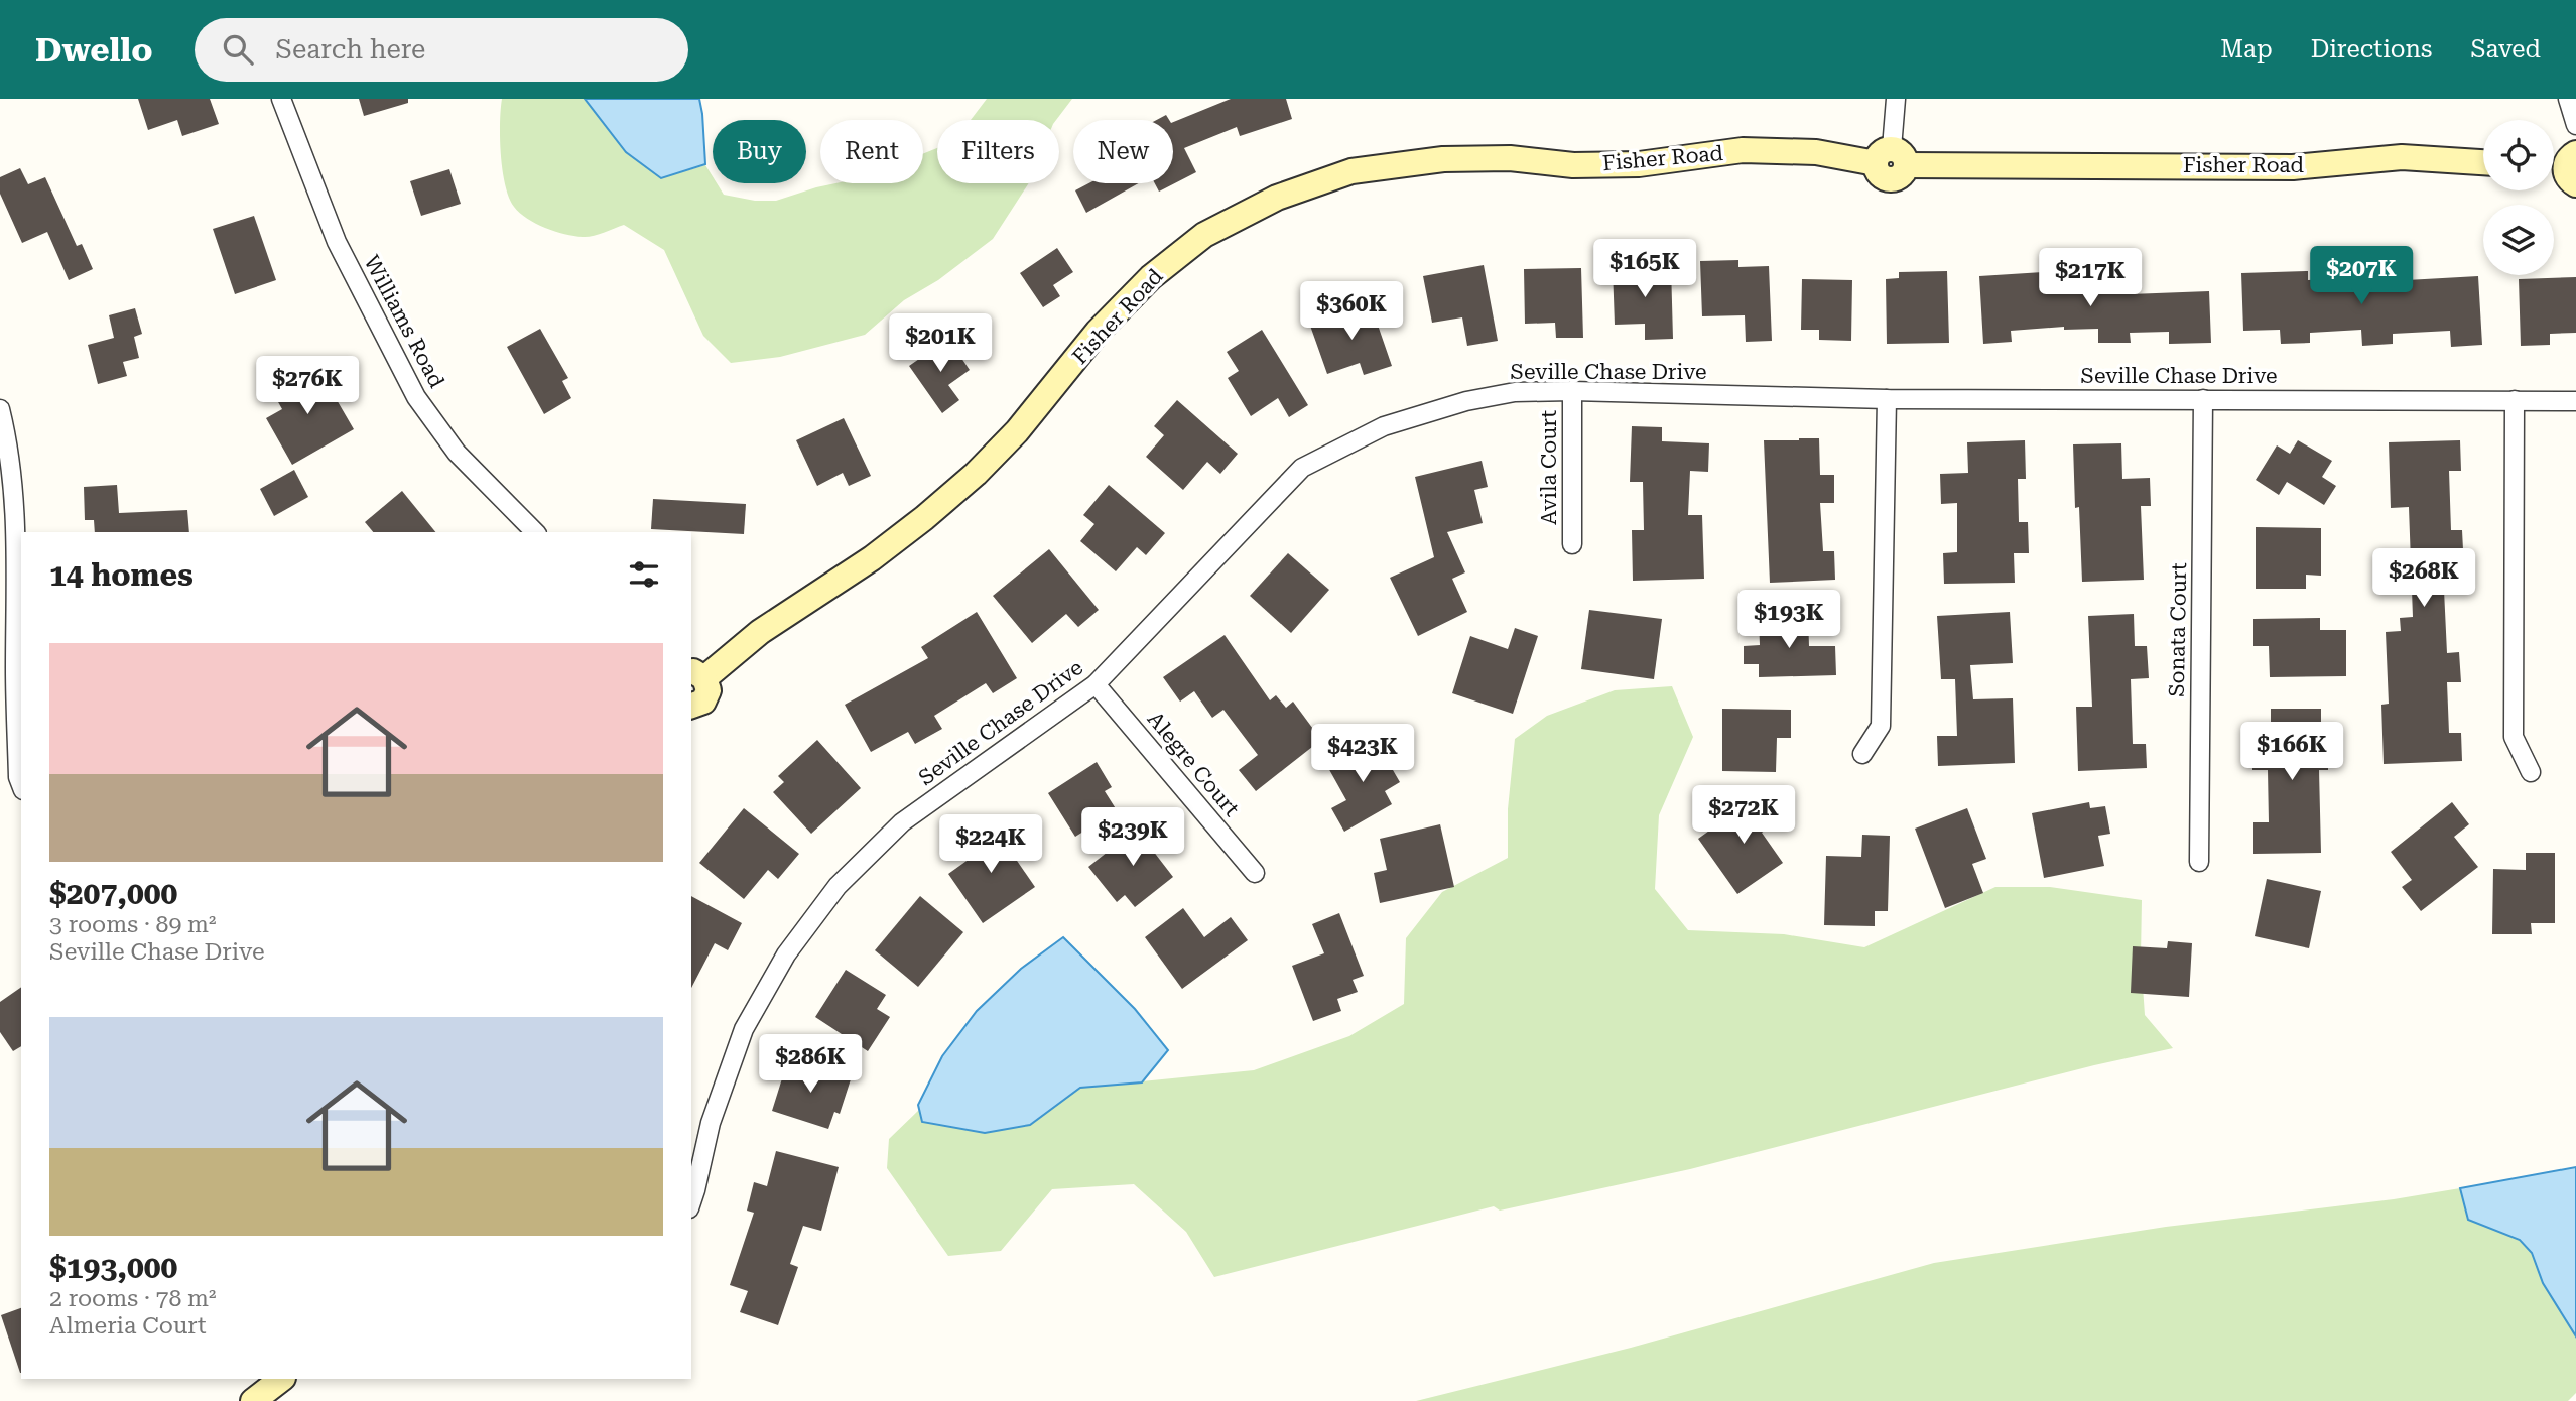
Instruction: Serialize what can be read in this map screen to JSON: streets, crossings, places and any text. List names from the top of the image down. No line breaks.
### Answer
{"streets":{"street":["Fisher Road","Williams Road","Seville Chase Drive","Avila Court","Sonata Court","Alegre Court"]},"crossings":[["Seville Chase Drive","Avila Court"],["Seville Chase Drive","Sonata Court"],["Seville Chase Drive","Alegre Court"]],"page":{"header":"Dwello","search":"Search here","nav":["Map","Directions","Saved"],"chip":["Buy","Rent","Filters","New"],"price":["$165K","$207K","$217K","$360K","$201K","$276K","$268K","$193K","$166K","$423K","$272K","$239K","$224K","$286K"],"heading":"14 homes","list":[{"name":"$207,000","note":"3 rooms · 89 m² · Seville Chase Drive"},{"name":"$193,000","note":"2 rooms · 78 m² · Almeria Court"}]}}
